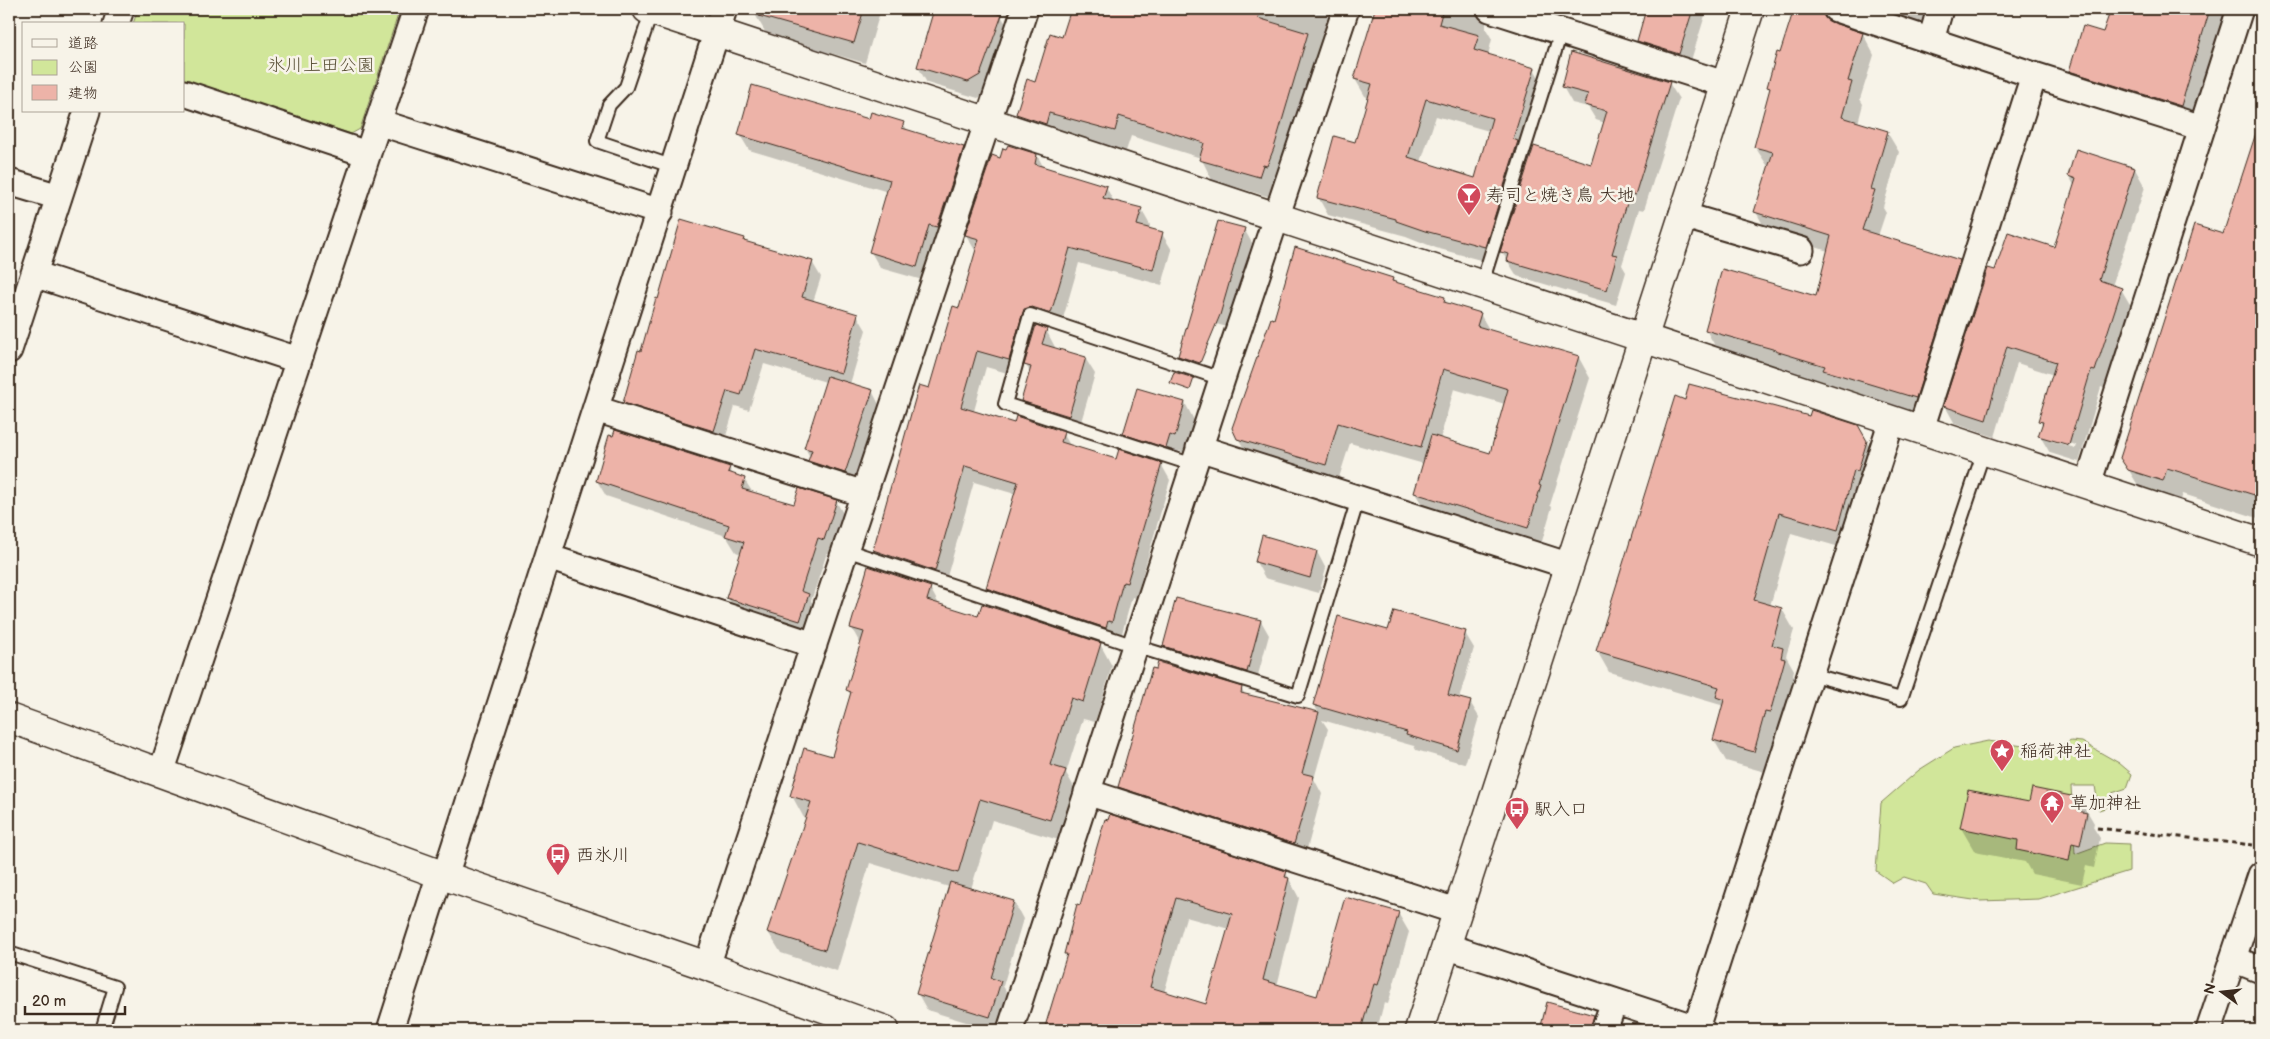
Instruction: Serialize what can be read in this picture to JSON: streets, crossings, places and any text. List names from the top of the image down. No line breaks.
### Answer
{"parks":["氷川上田公園"],"places":{"bar":["寿司と焼き鳥 大地"],"place":["稲荷神社"],"temple":["草加神社"],"bus stop":["駅入口","西氷川"]},"legend":["道路","公園","建物"],"scale_bar":"20 m","north":"left"}
